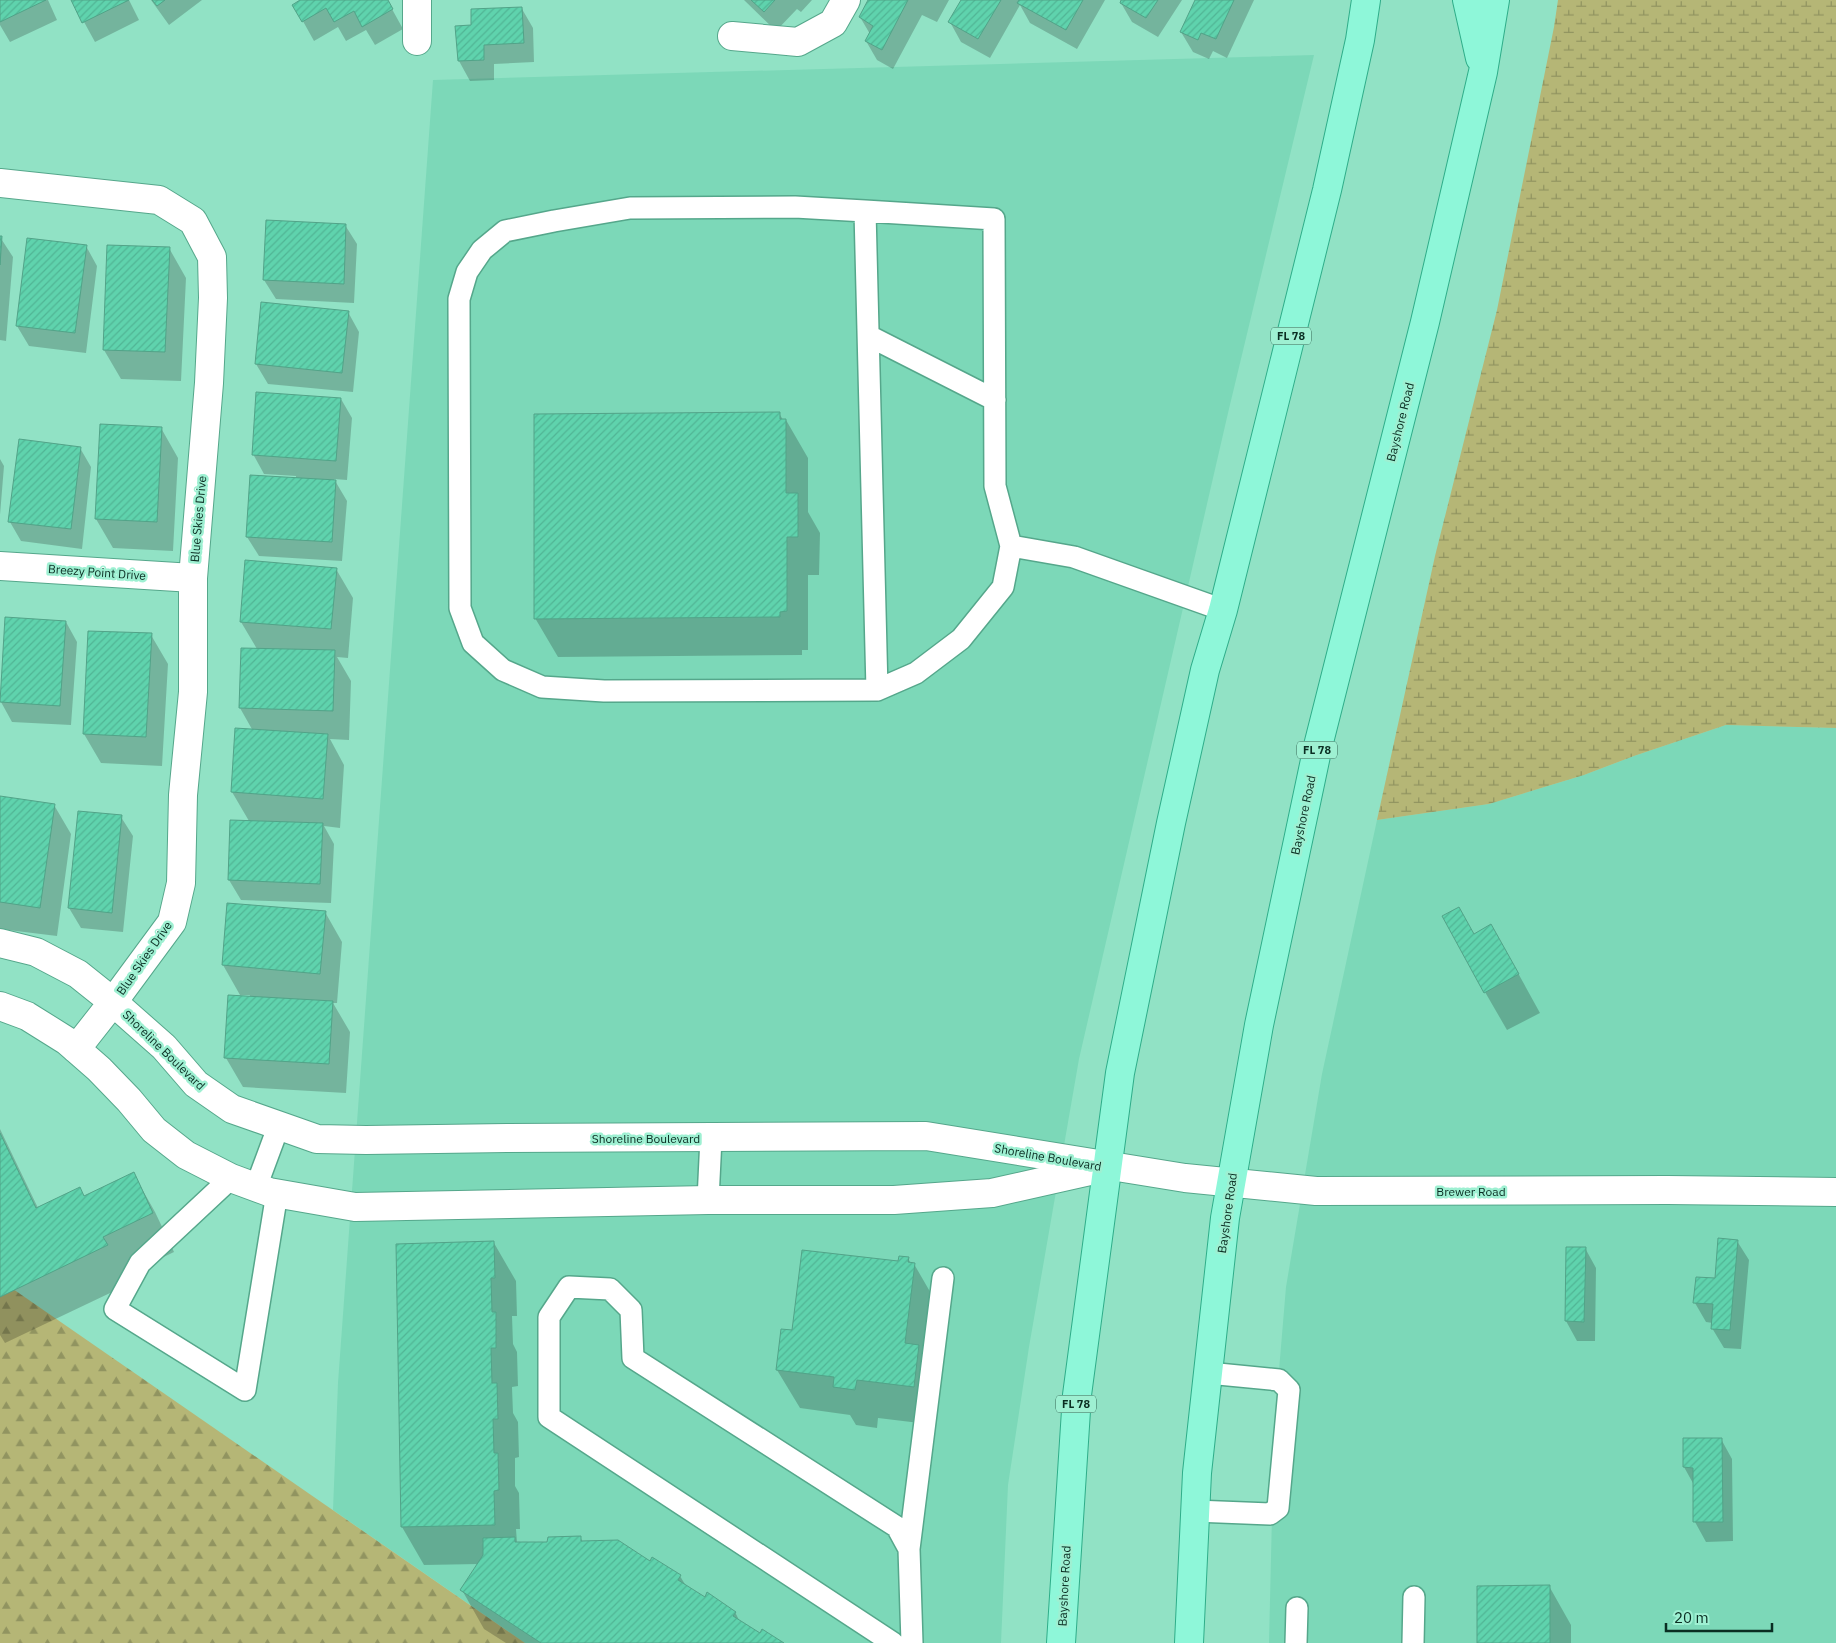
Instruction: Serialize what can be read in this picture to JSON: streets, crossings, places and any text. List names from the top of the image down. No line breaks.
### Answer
{"streets":{"main road":["FL 78","Bayshore Road"],"street":["Blue Skies Drive","Breezy Point Drive","Shoreline Boulevard","Brewer Road"]},"crossings":[["Bayshore Road","Shoreline Boulevard"],["Bayshore Road","Brewer Road"],["Blue Skies Drive","Breezy Point Drive"],["Blue Skies Drive","Shoreline Boulevard"],["Shoreline Boulevard","Brewer Road"]],"scale_bar":"20 m"}
